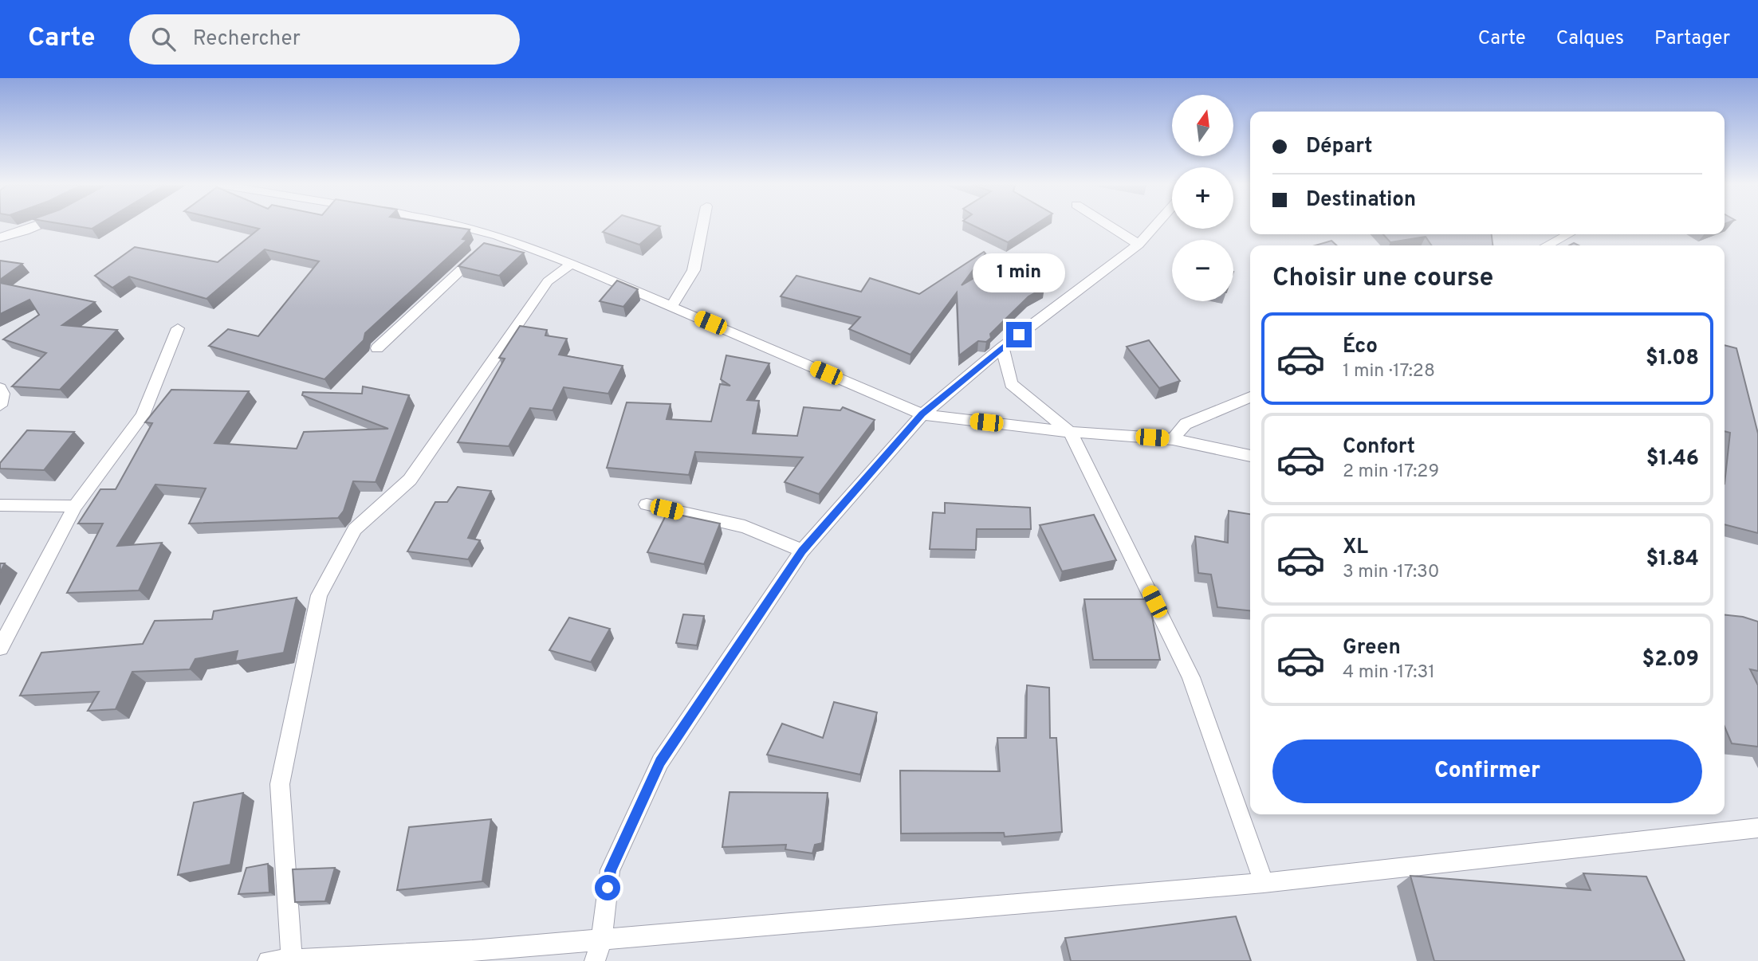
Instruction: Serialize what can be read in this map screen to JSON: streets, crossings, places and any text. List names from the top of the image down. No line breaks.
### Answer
{"north":"top","page":{"header":"Carte","search":"Rechercher","nav":["Carte","Calques","Partager"],"map_buttons":["+","−"],"banner":["Départ","Destination"],"heading":"Choisir une course","bubble":"1 min","list":[{"name":"Éco","note":"1 min · 17:28","value":"$1.08"},{"name":"Confort","note":"2 min · 17:29","value":"$1.46"},{"name":"XL","note":"3 min · 17:30","value":"$1.84"},{"name":"Green","note":"4 min · 17:31","value":"$2.09"}],"buttons":"Confirmer"}}
